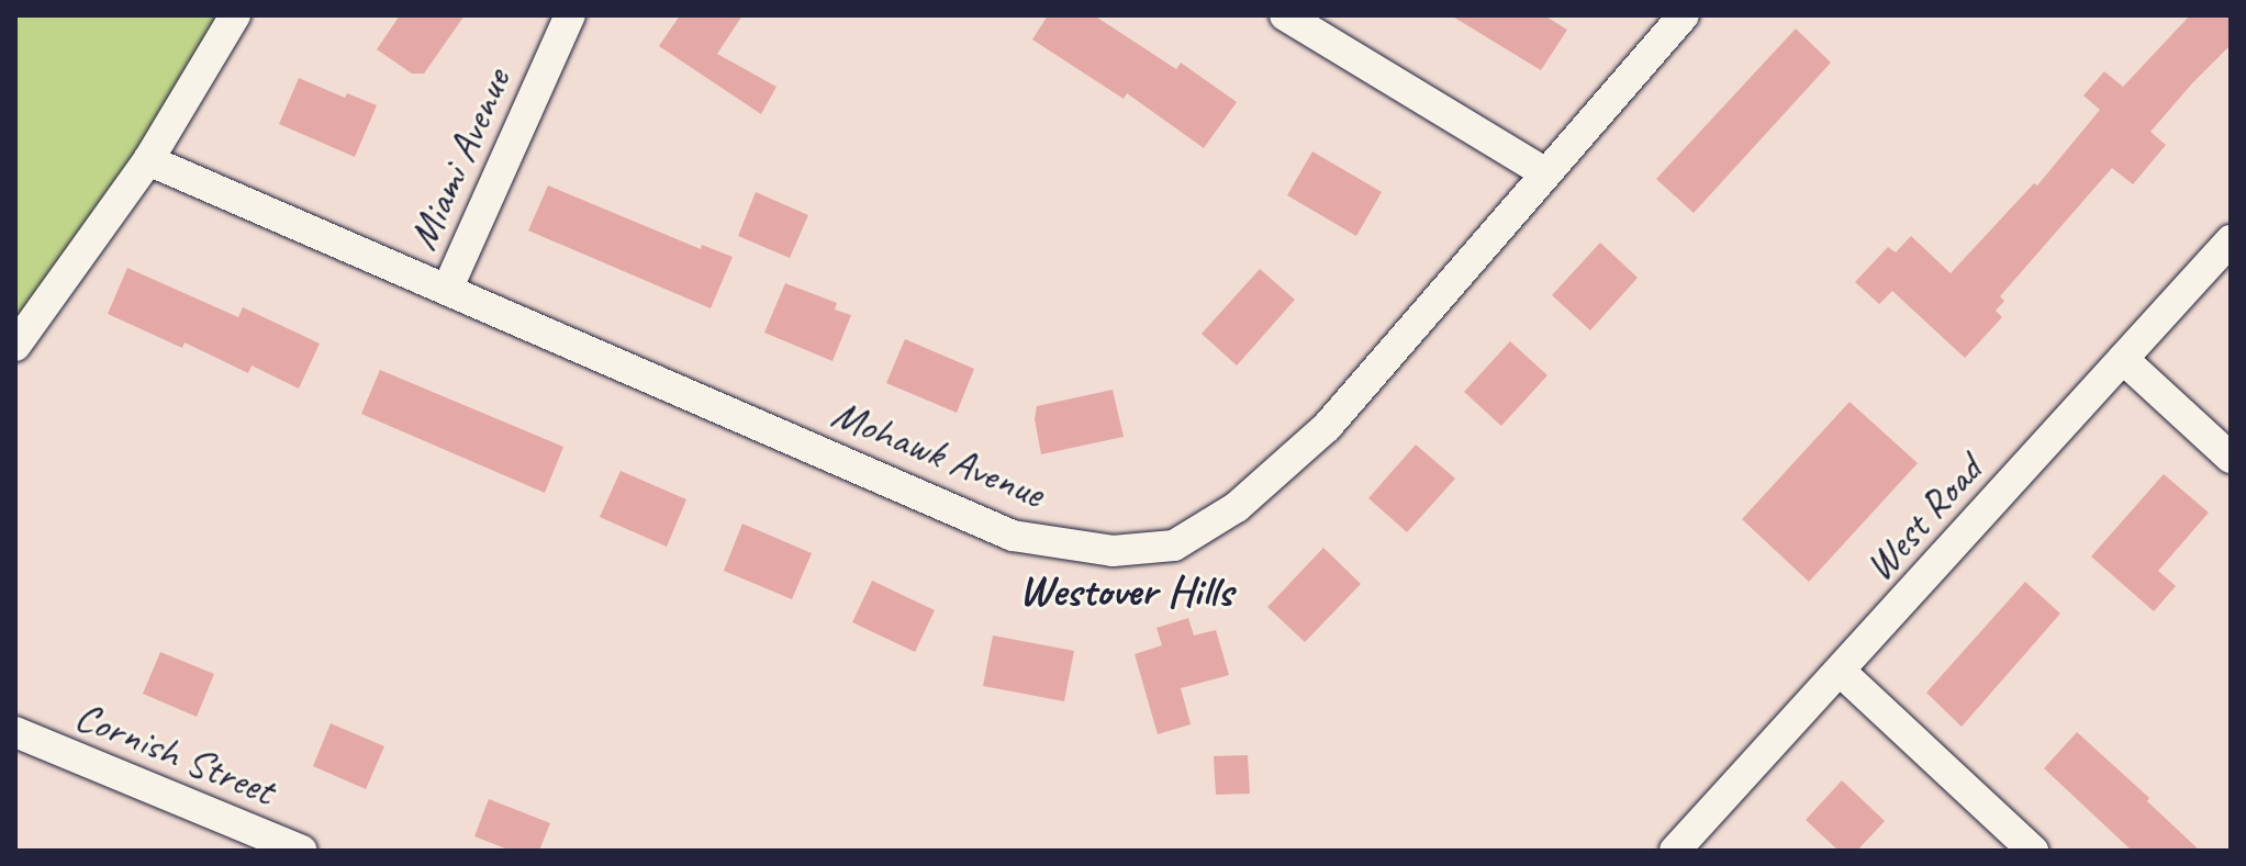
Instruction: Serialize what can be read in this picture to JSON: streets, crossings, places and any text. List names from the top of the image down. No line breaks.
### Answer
{"streets":{"street":["Miami Avenue","Mohawk Avenue","West Road","Cornish Street"]},"crossings":[["Miami Avenue","Mohawk Avenue"]],"districts":["Westover Hills"]}
